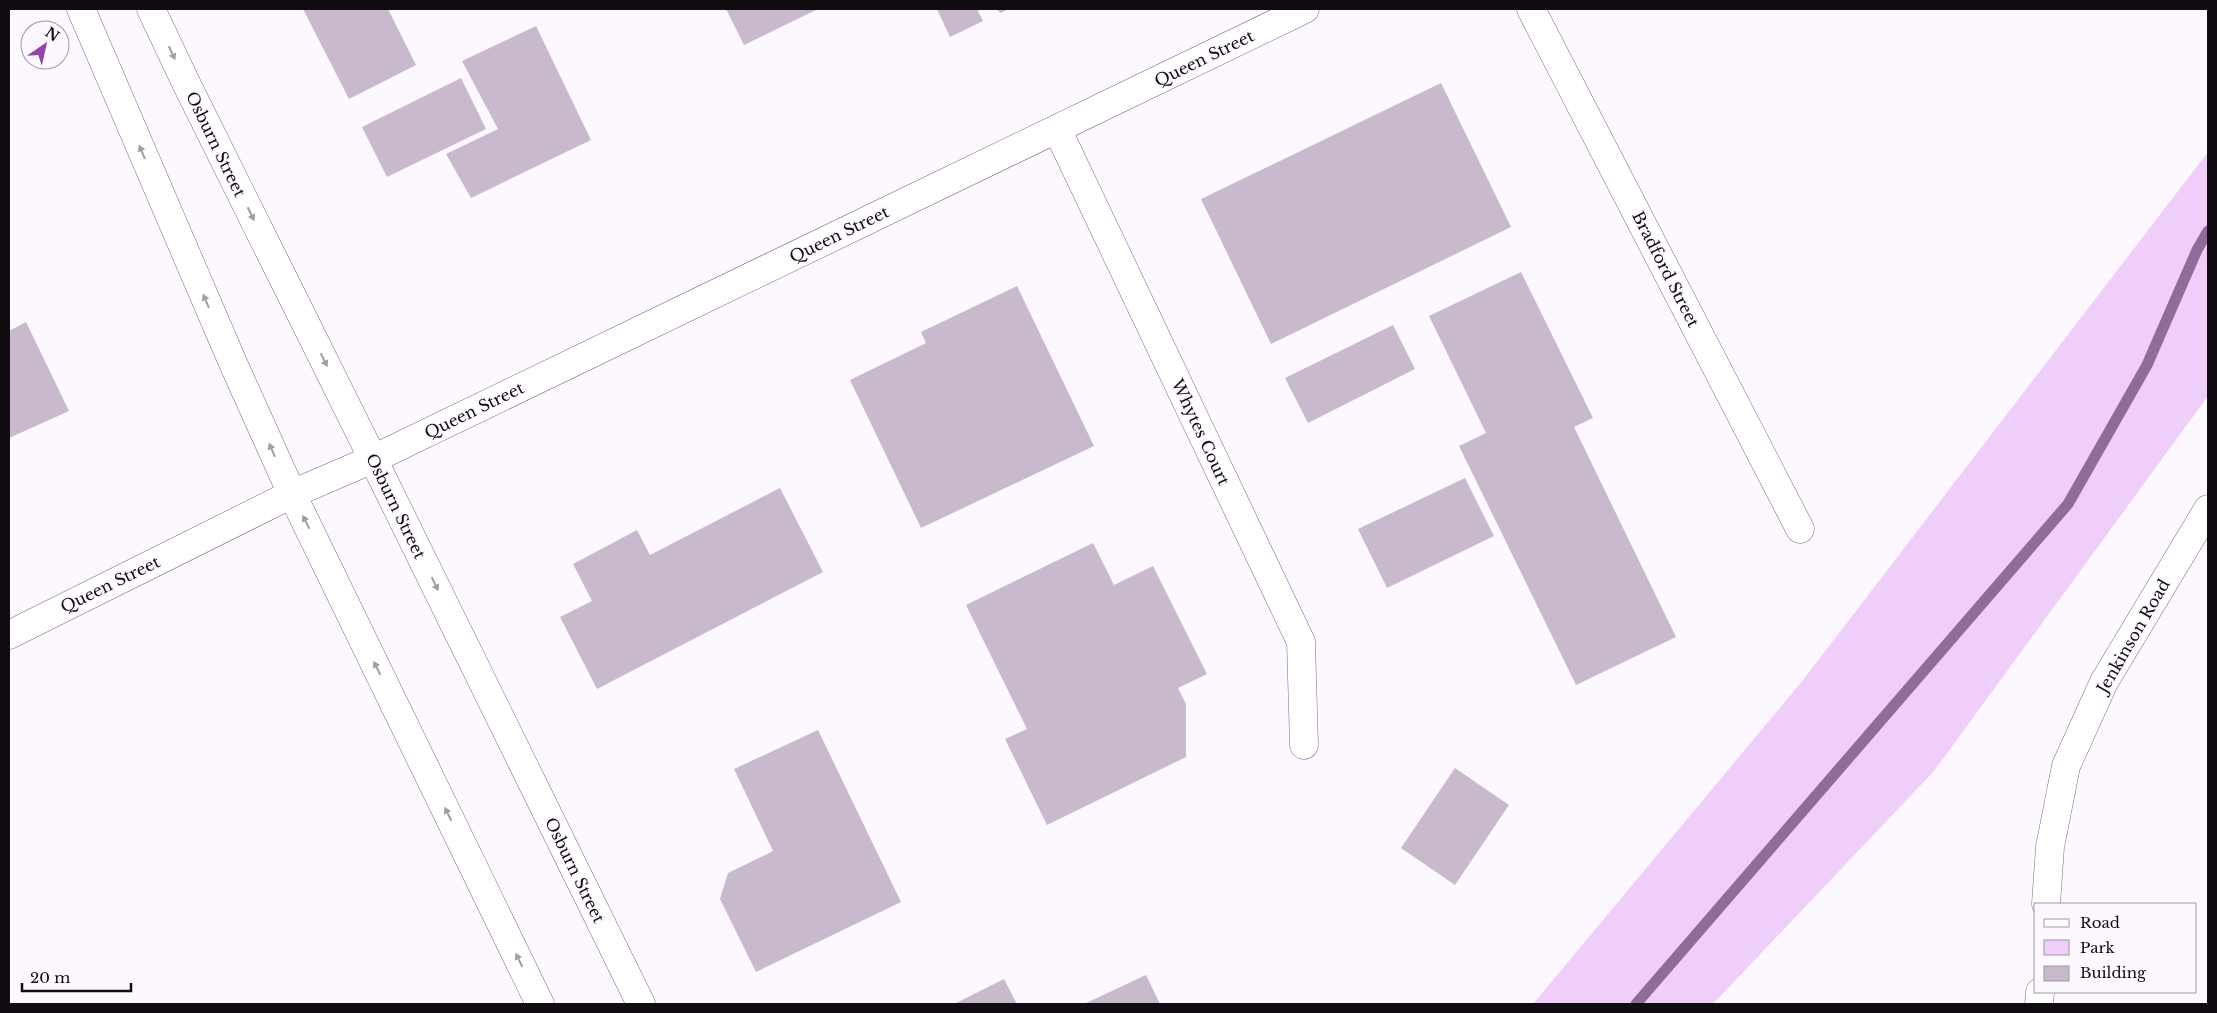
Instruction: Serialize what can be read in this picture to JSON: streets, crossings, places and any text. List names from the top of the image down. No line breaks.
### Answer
{"streets":{"street":["Queen Street","Osburn Street","Bradford Street","Whytes Court","Jenkinson Road"]},"crossings":[["Queen Street","Osburn Street"],["Queen Street","Whytes Court"]],"legend":["Road","Park","Building"],"scale_bar":"20 m","north":"top right"}
